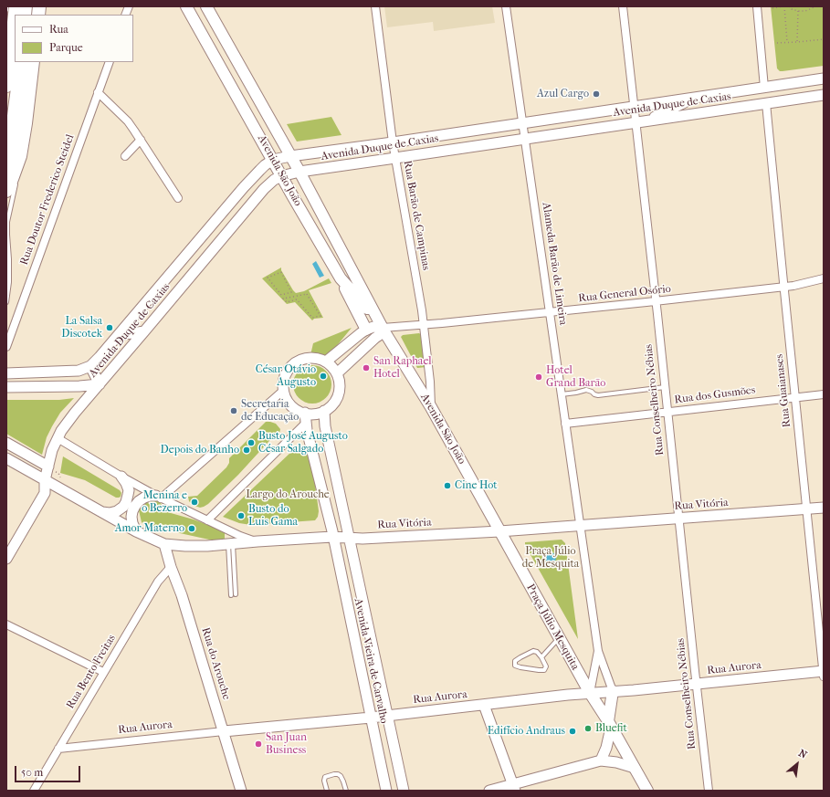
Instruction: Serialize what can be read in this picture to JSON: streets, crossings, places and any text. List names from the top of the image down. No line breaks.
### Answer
{"streets":{"main road":["Avenida São João","Praça Júlio Mesquita"],"street":["Avenida Duque de Caxias","Rua Doutor Frederico Steidel","Rua Barão de Campinas","Alameda Barão de Limeira","Rua General Osório","Rua Guaianases","Rua dos Gusmões","Rua Conselheiro Nébias","Rua Vitória","Avenida Vieira de Carvalho","Rua do Arouche","Rua Aurora","Rua Bento Freitas"]},"crossings":[["Avenida Duque de Caxias","Avenida São João"],["Avenida Duque de Caxias","Rua Barão de Campinas"],["Avenida Duque de Caxias","Alameda Barão de Limeira"],["Avenida Duque de Caxias","Rua Guaianases"],["Avenida Duque de Caxias","Rua Conselheiro Nébias"],["Avenida São João","Rua Barão de Campinas"],["Avenida São João","Rua General Osório"],["Avenida São João","Rua Vitória"],["Avenida São João","Praça Júlio Mesquita"],["Rua Barão de Campinas","Rua General Osório"],["Alameda Barão de Limeira","Rua General Osório"],["Alameda Barão de Limeira","Rua dos Gusmões"],["Alameda Barão de Limeira","Rua Vitória"],["Alameda Barão de Limeira","Praça Júlio Mesquita"],["Rua General Osório","Rua Guaianases"],["Rua General Osório","Rua Conselheiro Nébias"],["Rua Guaianases","Rua dos Gusmões"],["Rua Guaianases","Rua Vitória"],["Rua Guaianases","Rua Aurora"],["Rua dos Gusmões","Rua Conselheiro Nébias"],["Rua Conselheiro Nébias","Rua Vitória"],["Rua Conselheiro Nébias","Rua Aurora"],["Rua Vitória","Praça Júlio Mesquita"],["Rua Vitória","Avenida Vieira de Carvalho"],["Praça Júlio Mesquita","Rua Aurora"],["Avenida Vieira de Carvalho","Rua Aurora"],["Rua do Arouche","Rua Aurora"],["Rua do Arouche","Rua Bento Freitas"],["Rua Aurora","Rua Bento Freitas"]],"parks":["Largo do Arouche","Praça Júlio de Mesquita"],"places":["Azul Cargo","La Salsa Discotek","San Raphael Hotel","César Otávio Augusto","Hotel Grand Barão","Secretaria de Educação","Busto José Augusto César Salgado","Depois do Banho","Cine Hot","Menina e o Bezerro","Busto do Luis Gama","Amor Materno","Bluefit","Edifício Andraus","San Juan Business"],"legend":["Rua","Parque"],"scale_bar":"50 m","north":"top right"}
